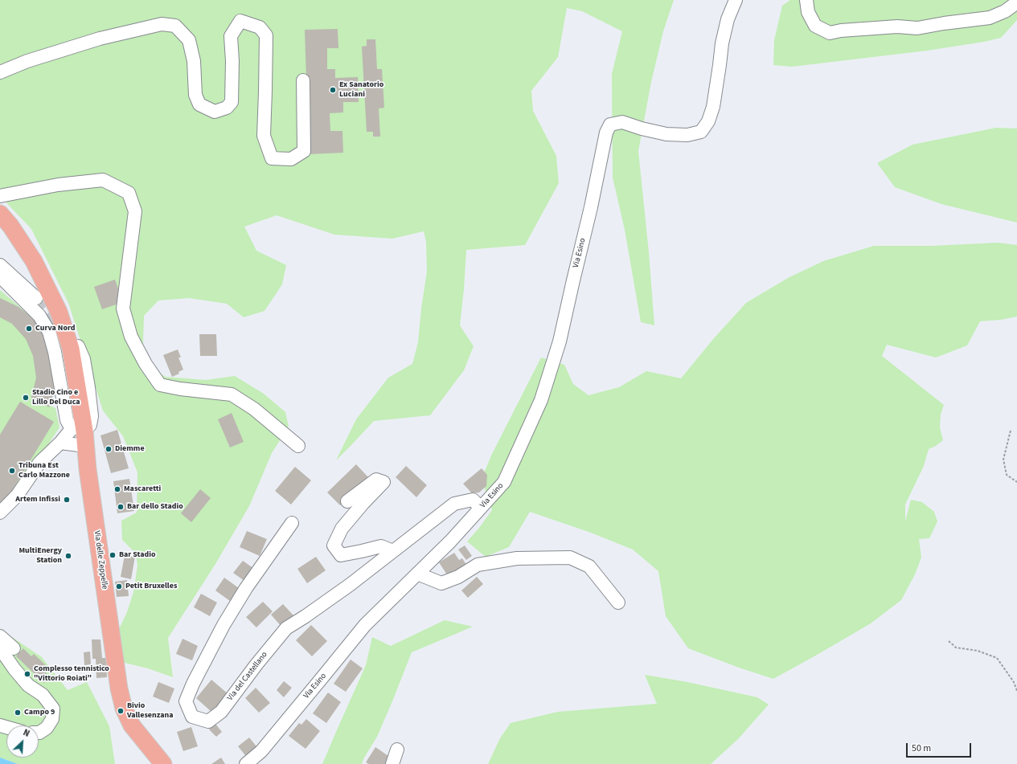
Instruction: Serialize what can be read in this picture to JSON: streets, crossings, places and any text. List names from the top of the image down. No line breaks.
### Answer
{"streets":{"main road":["Via delle Zeppelle"],"street":["Via Esino","Via del Castellano"]},"crossings":[["Via Esino","Via del Castellano"]],"places":["Ex Sanatorio Luciani","Curva Nord","Stadio Cino e Lillo Del Duca","Diemme","Tribuna Est Carlo Mazzone","Mascaretti","Artem Infissi","Bar dello Stadio","Bar Stadio","MultiEnergy Station","Petit Bruxelles","Complesso tennistico \"Vittorio Roiati\"","Bivio Vallesenzana","Campo 9"],"scale_bar":"50 m","north":"top right"}
